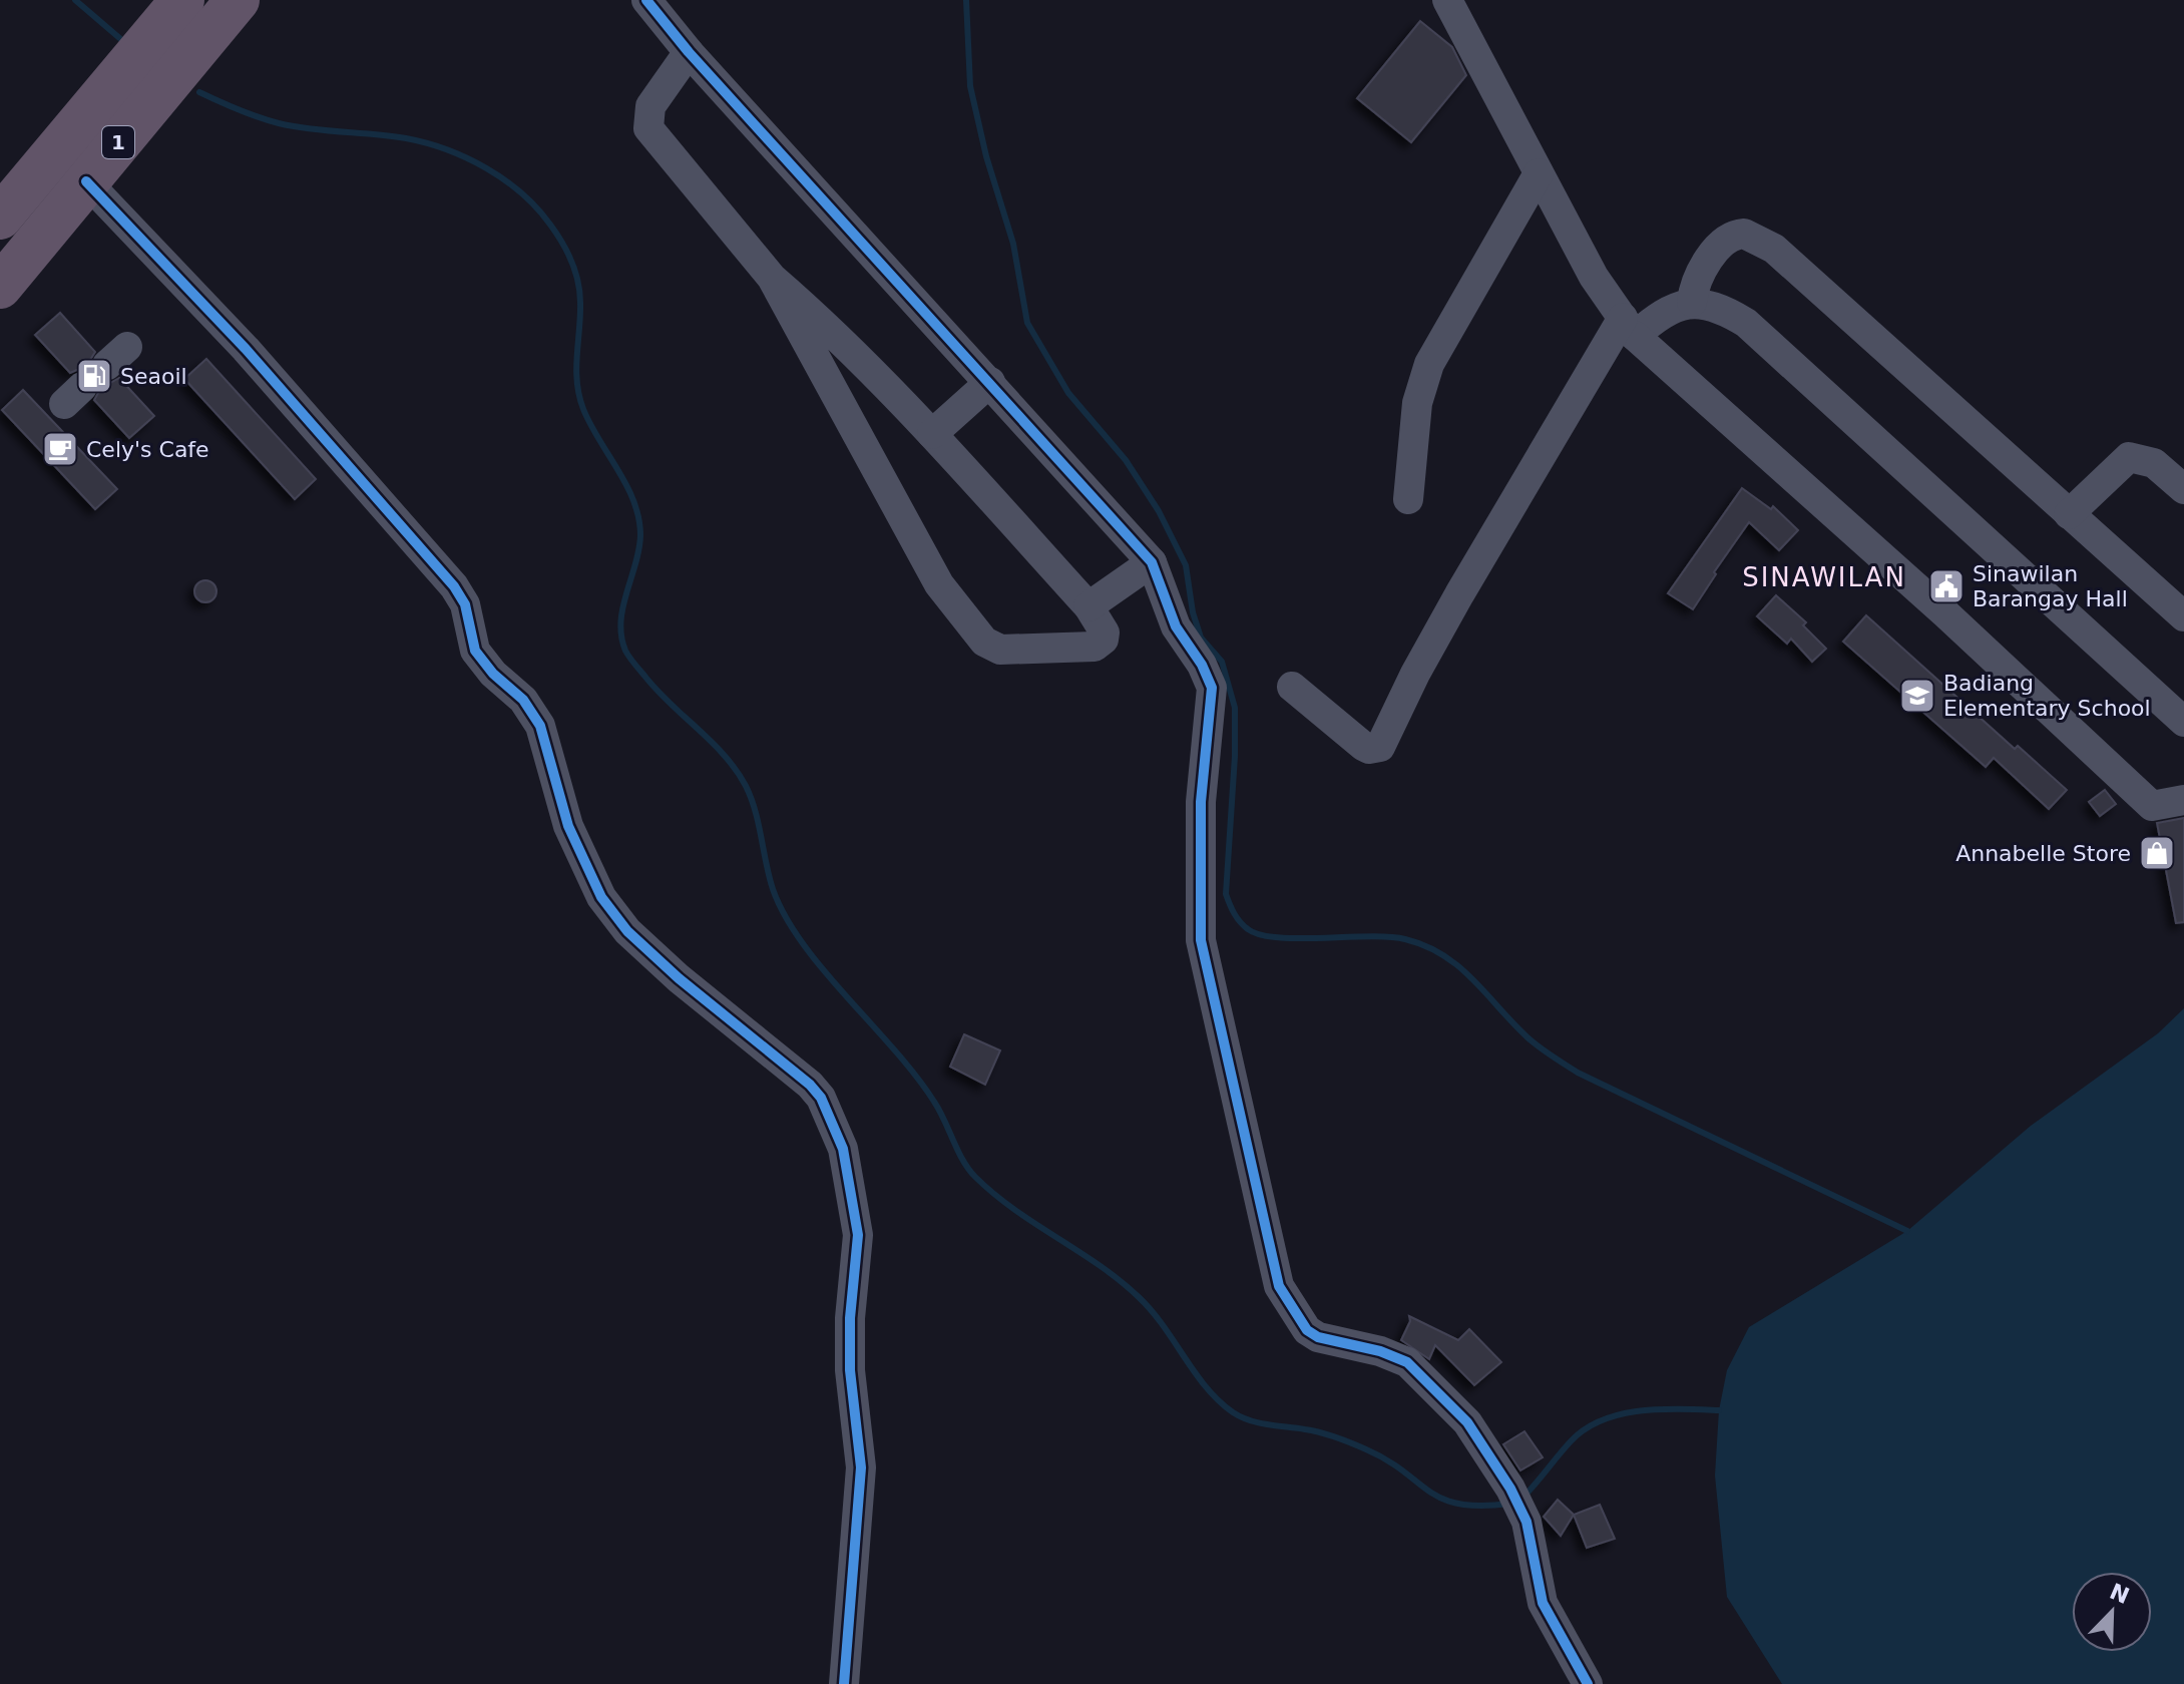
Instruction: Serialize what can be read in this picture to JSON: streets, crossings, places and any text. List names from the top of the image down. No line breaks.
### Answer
{"streets":{"highway":["1"]},"districts":["SINAWILAN"],"places":{"fuel station":["Seaoil"],"cafe":["Cely's Cafe"],"public building":["Sinawilan Barangay Hall"],"school or university":["Badiang Elementary School"],"shop":["Annabelle Store"]},"north":"top right"}
